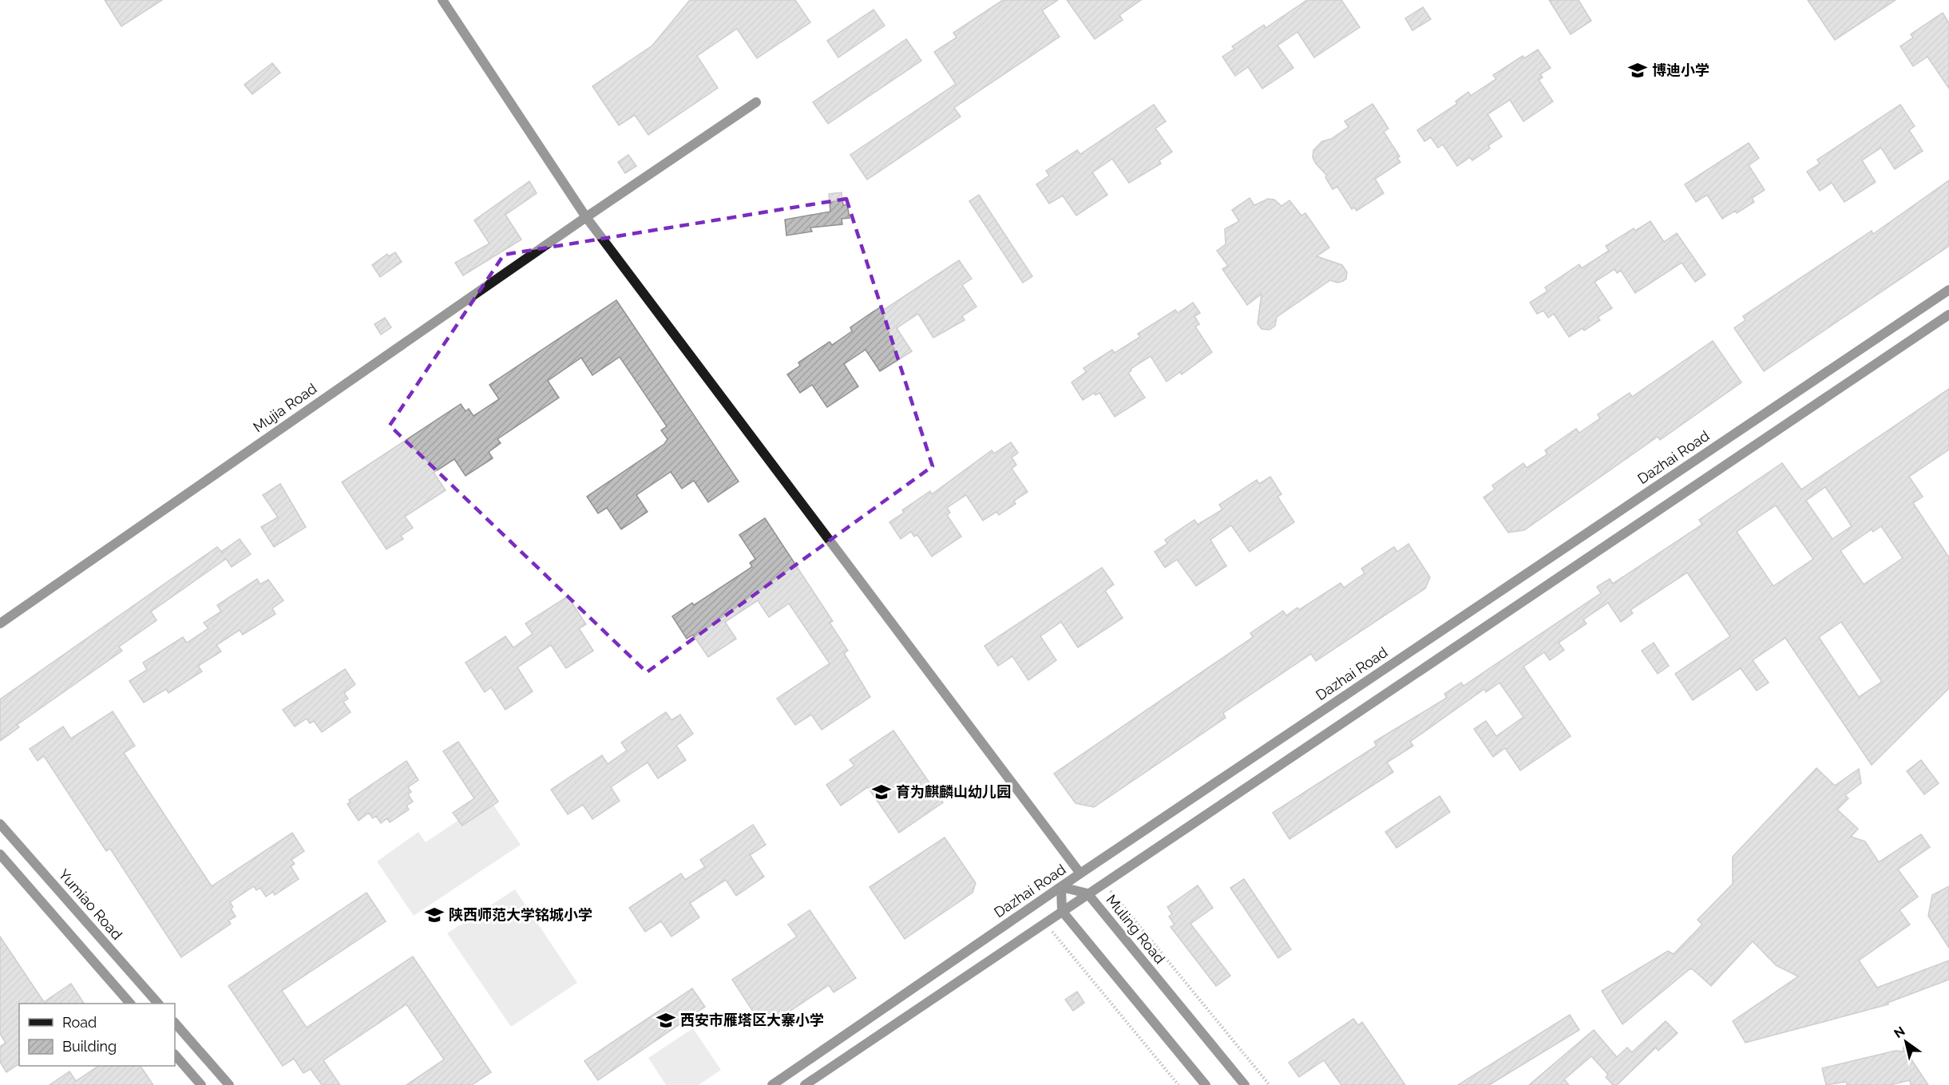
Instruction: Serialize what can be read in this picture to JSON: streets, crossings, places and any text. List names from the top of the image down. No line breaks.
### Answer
{"streets":{"street":["Mujia Road","Dazhai Road","Yumiao Road","Muling Road"]},"crossings":[["Dazhai Road","Muling Road"]],"places":{"school or university":["博迪小学","育为麒麟山幼儿园","陕西师范大学铭城小学","西安市雁塔区大寨小学"]},"legend":["Road","Building"],"north":"top left"}
